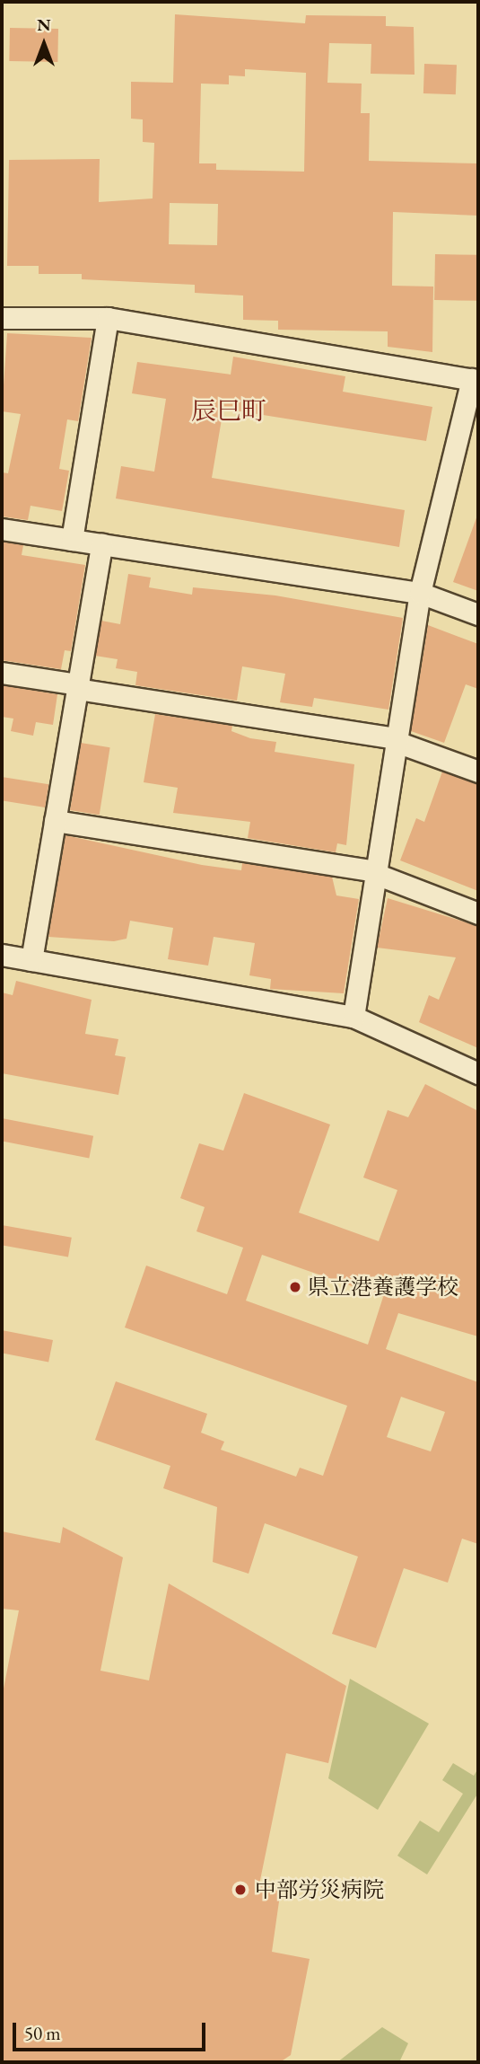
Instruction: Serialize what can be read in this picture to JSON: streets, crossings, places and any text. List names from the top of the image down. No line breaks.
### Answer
{"districts":["辰巳町"],"places":["県立港養護学校","中部労災病院"],"scale_bar":"50 m","north":"top"}
